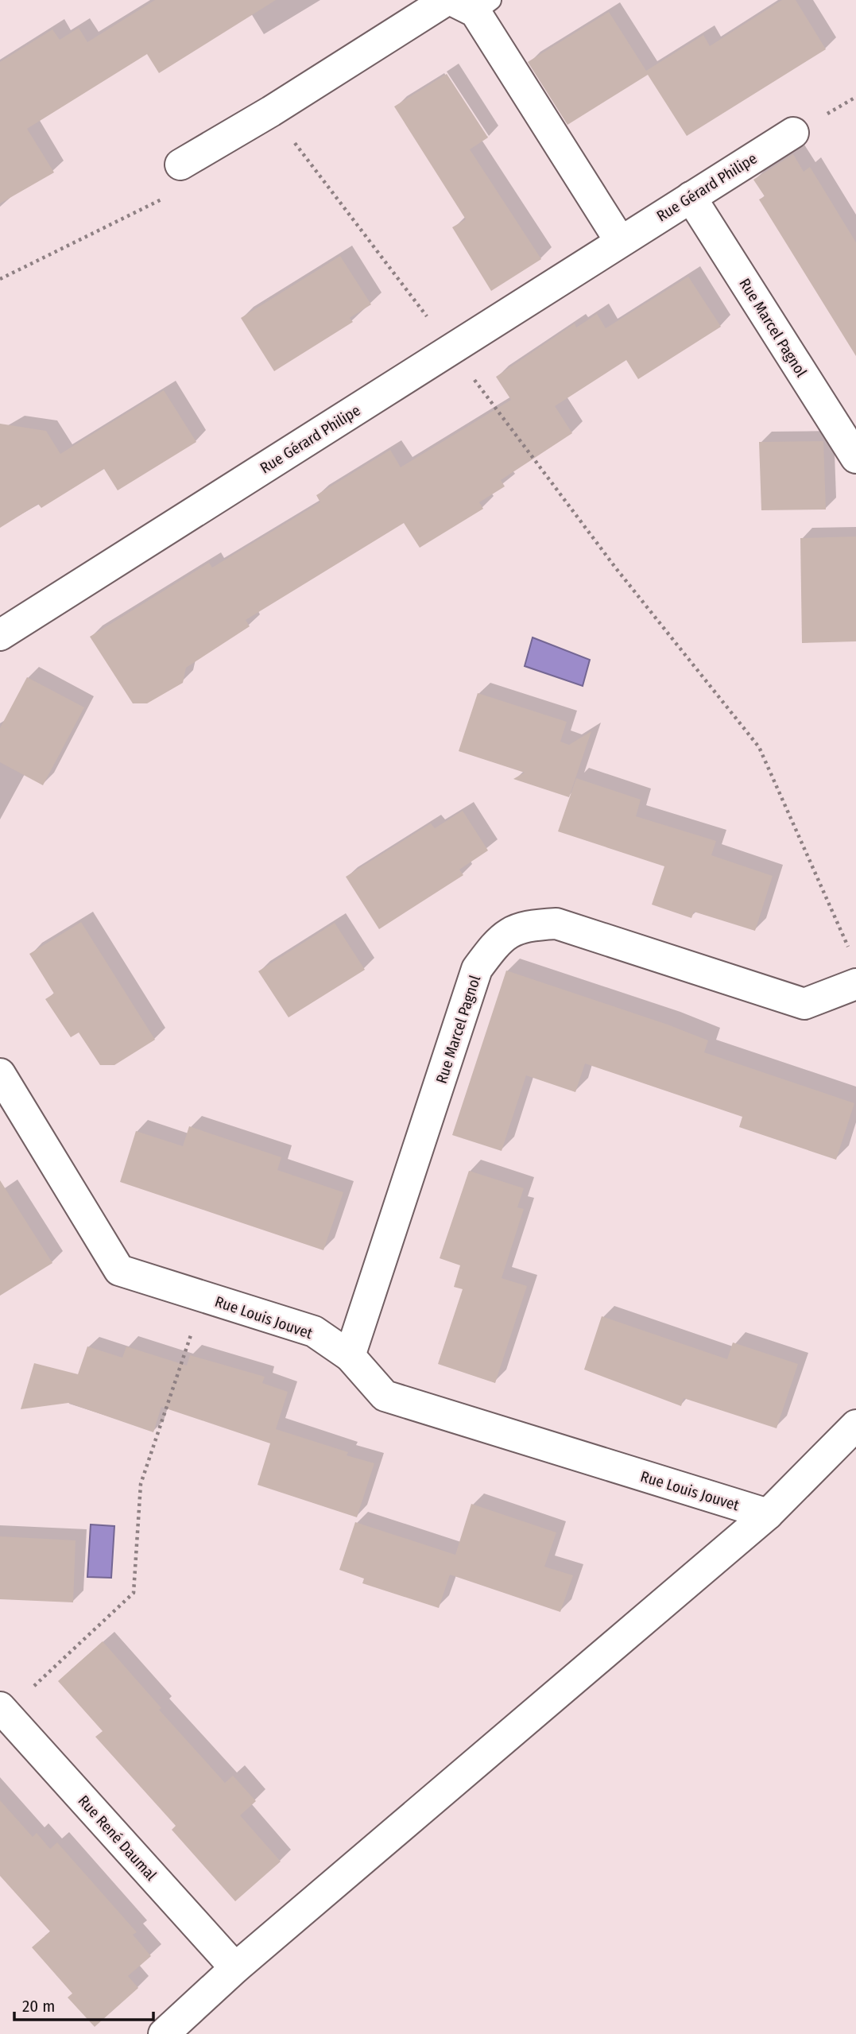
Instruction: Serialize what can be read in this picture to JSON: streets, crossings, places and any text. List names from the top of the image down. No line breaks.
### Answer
{"streets":{"street":["Rue Gérard Philipe","Rue Marcel Pagnol","Rue Louis Jouvet","Rue René Daumal"]},"crossings":[["Rue Gérard Philipe","Rue Marcel Pagnol"],["Rue Marcel Pagnol","Rue Louis Jouvet"]],"scale_bar":"20 m"}
